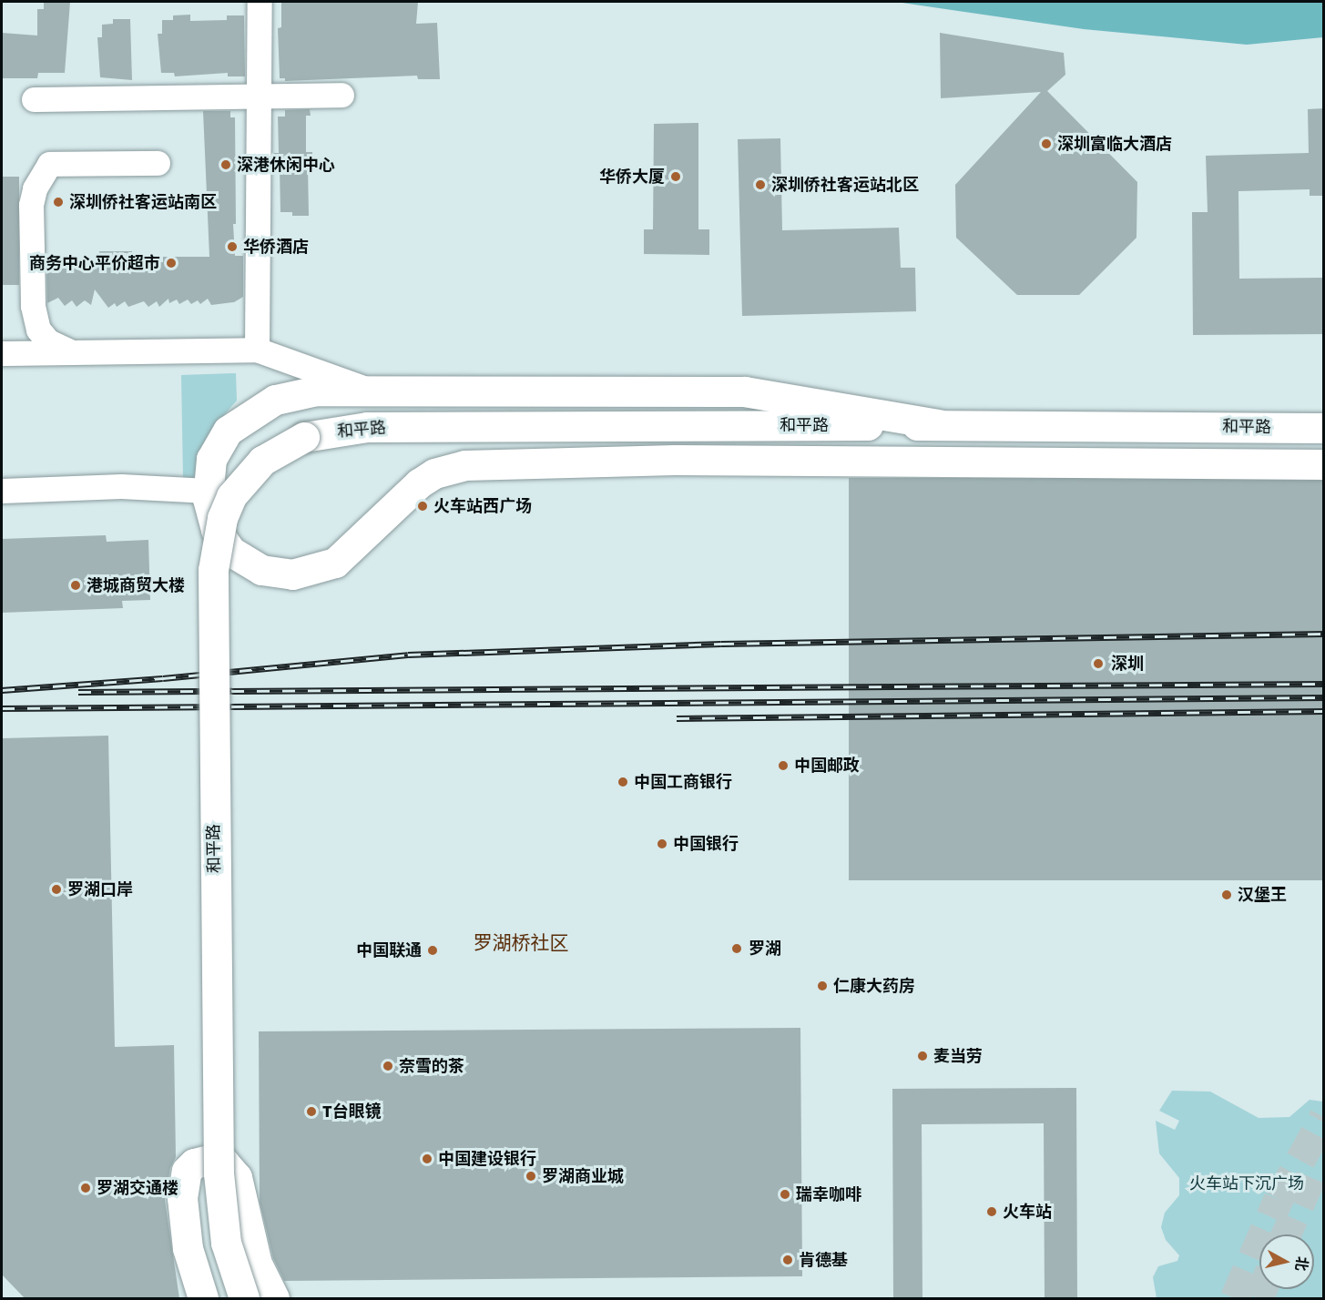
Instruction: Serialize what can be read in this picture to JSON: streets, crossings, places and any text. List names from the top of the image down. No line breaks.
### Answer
{"streets":{"main road":["和平路"]},"districts":["罗湖桥社区"],"parks":["火车站下沉广场"],"places":["深圳富临大酒店","深港休闲中心","华侨大厦","深圳侨社客运站北区","深圳侨社客运站南区","华侨酒店","商务中心平价超市","火车站西广场","港城商贸大楼","深圳","中国邮政","中国工商银行","中国银行","罗湖口岸","汉堡王","罗湖","中国联通","仁康大药房","麦当劳","奈雪的茶","T台眼镜","中国建设银行","罗湖商业城","罗湖交通楼","瑞幸咖啡","火车站","肯德基"],"north":"right"}
